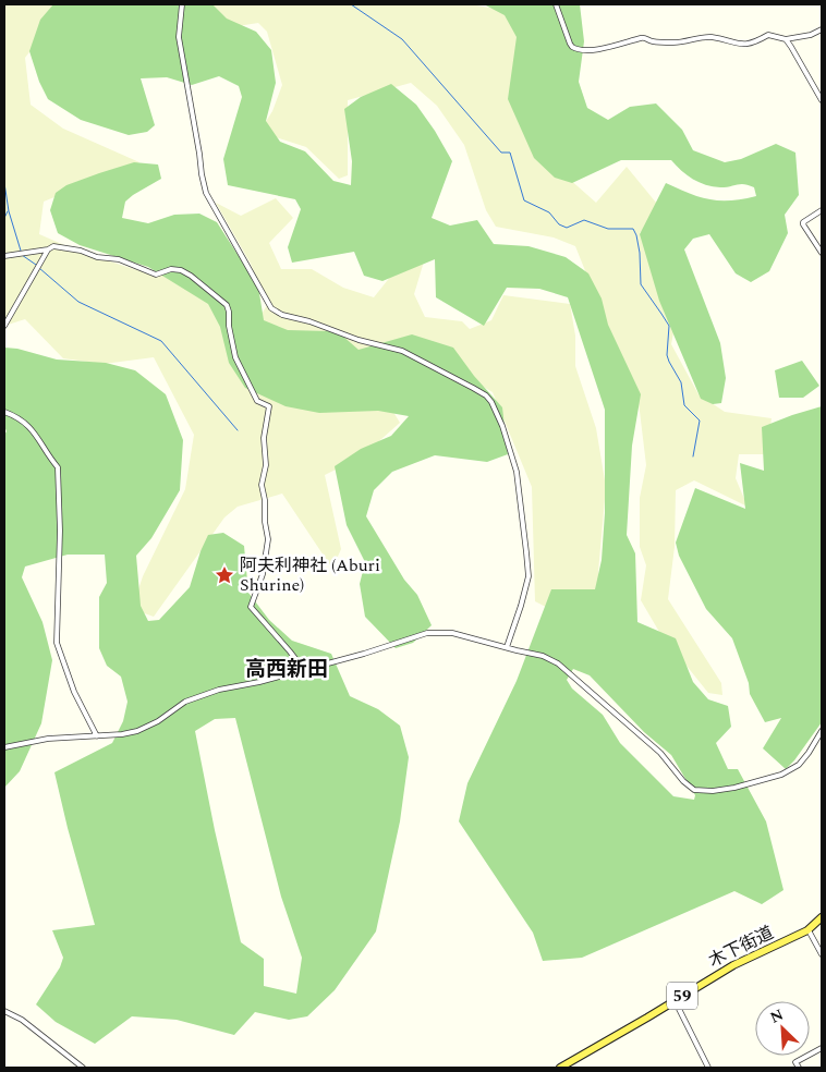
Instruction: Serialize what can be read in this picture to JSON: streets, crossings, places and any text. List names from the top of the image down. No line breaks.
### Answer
{"streets":{"main road":["木下街道","59"]},"districts":["高西新田"],"places":{"place":["阿夫利神社 (Aburi Shurine)"]},"north":"top left"}
